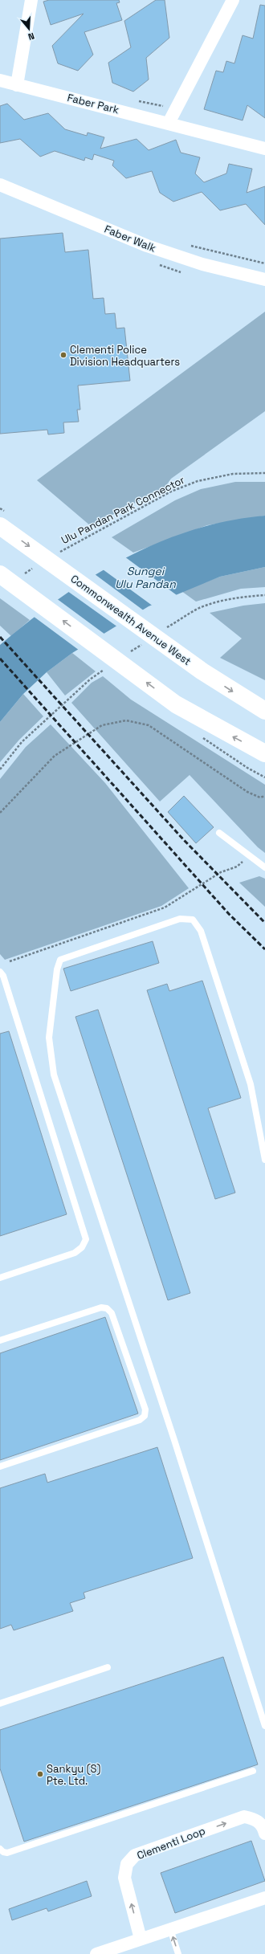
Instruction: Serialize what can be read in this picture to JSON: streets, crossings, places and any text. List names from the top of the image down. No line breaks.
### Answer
{"streets":{"main road":["Commonwealth Avenue West"],"street":["Faber Park","Faber Walk","Clementi Loop"],"path":["Ulu Pandan Park Connector"]},"water":["Sungei Ulu Pandan"],"places":["Clementi Police Division Headquarters","Sankyu (S) Pte. Ltd."],"north":"bottom"}
